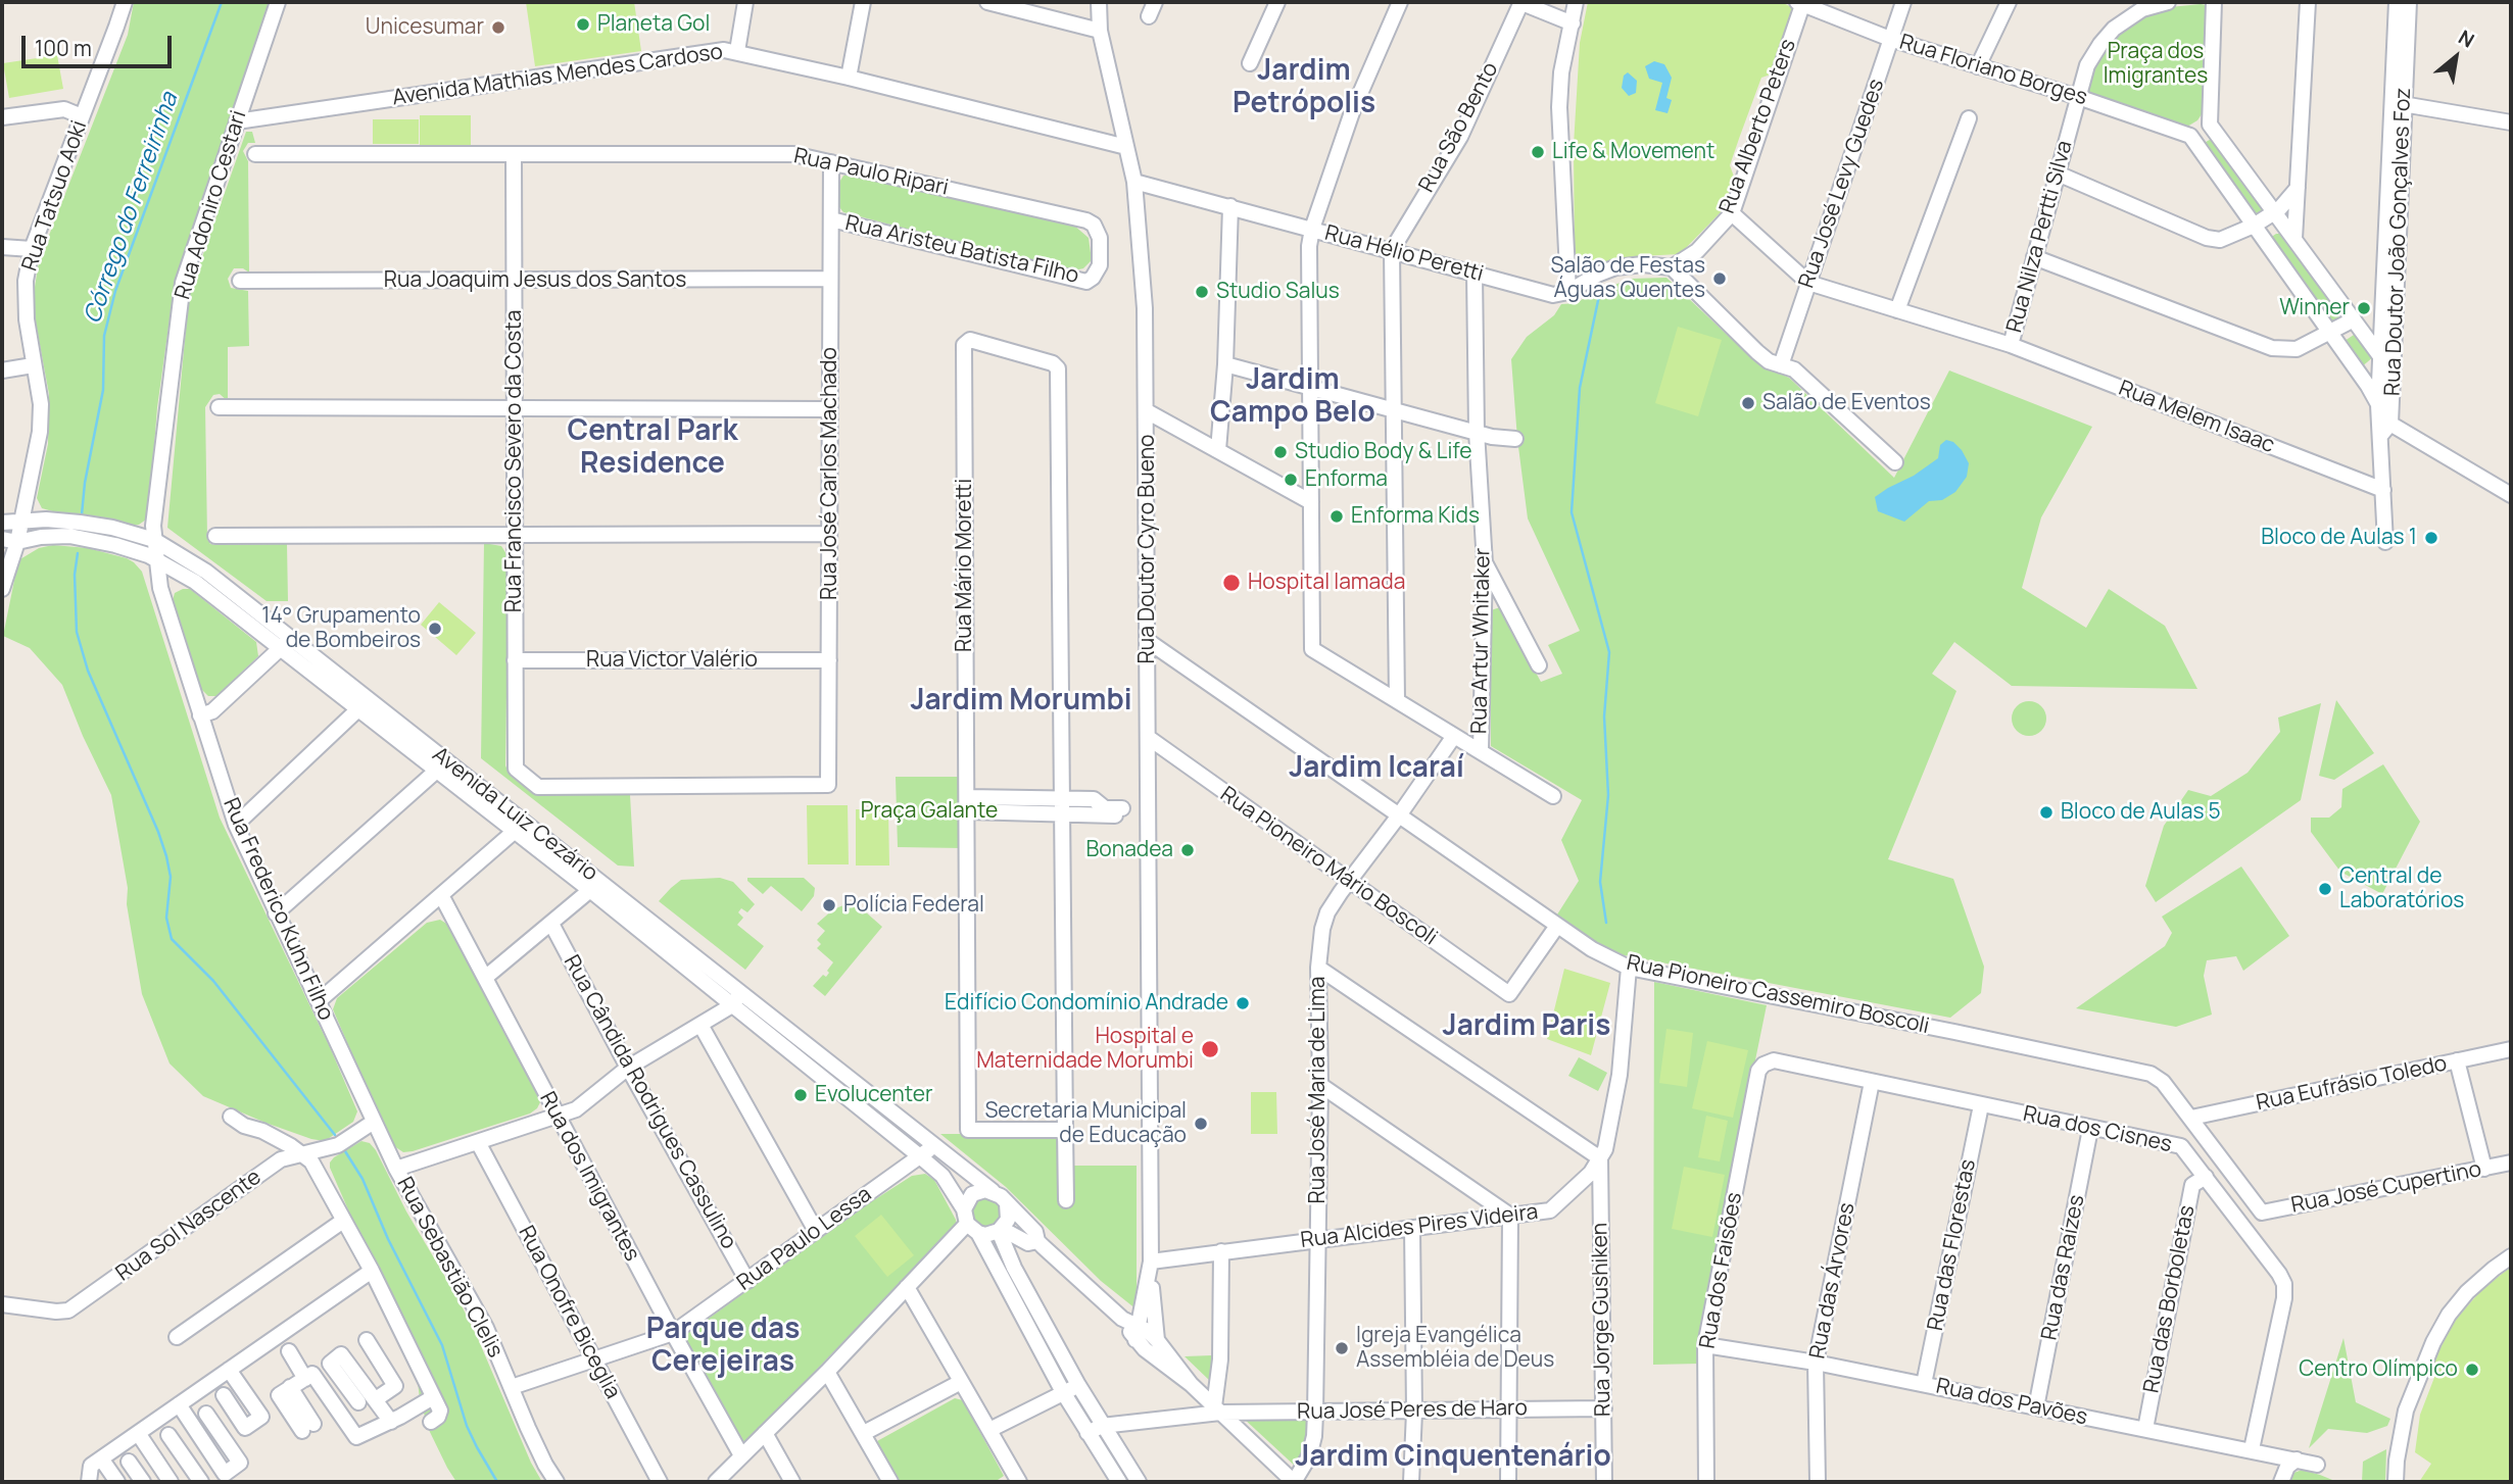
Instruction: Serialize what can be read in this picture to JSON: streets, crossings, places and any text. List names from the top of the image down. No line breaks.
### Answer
{"streets":{"street":["Rua Floriano Borges","Avenida Mathias Mendes Cardoso","Rua Alberto Peters","Rua São Bento","Rua Paulo Ripari","Rua José Levy Guedes","Rua Tatsuo Aoki","Rua Adoniro Cestari","Rua Nilza Pertti Silva","Rua Doutor João Gonçalves Foz","Rua Aristeu Batista Filho","Rua Hélio Peretti","Rua Joaquim Jesus dos Santos","Rua Melem Isaac","Rua Francisco Severo da Costa","Rua José Carlos Machado","Rua Doutor Cyro Bueno","Rua Mário Moretti","Rua Artur Whitaker","Rua Victor Valério","Avenida Luiz Cezário","Rua Pioneiro Mário Boscoli","Rua Frederico Kuhn Filho","Rua Pioneiro Cassemiro Boscoli","Rua Eufrásio Toledo","Rua José Maria de Lima","Rua Cândida Rodrigues Cassulino","Rua dos Cisnes","Rua dos Imigrantes","Rua José Cupertino","Rua Sol Nascente","Rua Alcides Pires Videira","Rua Paulo Lessa","Rua das Florestas","Rua Sebastião Clelis","Rua das Raízes","Rua dos Faisões","Rua das Árvores","Rua das Borboletas","Rua Onofre Biceglia","Rua Jorge Gushiken","Rua dos Pavões","Rua José Peres de Haro"]},"crossings":[["Rua Floriano Borges","Rua Alberto Peters"],["Rua Floriano Borges","Rua José Levy Guedes"],["Rua Floriano Borges","Rua Nilza Pertti Silva"],["Avenida Mathias Mendes Cardoso","Rua Adoniro Cestari"],["Avenida Mathias Mendes Cardoso","Rua Doutor Cyro Bueno"],["Rua São Bento","Rua Hélio Peretti"],["Rua Paulo Ripari","Rua Aristeu Batista Filho"],["Rua Paulo Ripari","Rua Francisco Severo da Costa"],["Rua Paulo Ripari","Rua José Carlos Machado"],["Rua José Levy Guedes","Rua Melem Isaac"],["Rua Tatsuo Aoki","Avenida Luiz Cezário"],["Rua Adoniro Cestari","Avenida Luiz Cezário"],["Rua Adoniro Cestari","Rua Frederico Kuhn Filho"],["Rua Nilza Pertti Silva","Rua Melem Isaac"],["Rua Doutor João Gonçalves Foz","Rua Melem Isaac"],["Rua Aristeu Batista Filho","Rua José Carlos Machado"],["Rua Hélio Peretti","Rua Doutor Cyro Bueno"],["Rua Hélio Peretti","Rua Artur Whitaker"],["Rua Joaquim Jesus dos Santos","Rua Francisco Severo da Costa"],["Rua Joaquim Jesus dos Santos","Rua José Carlos Machado"],["Rua Francisco Severo da Costa","Rua José Carlos Machado"],["Rua Francisco Severo da Costa","Rua Victor Valério"],["Rua José Carlos Machado","Rua Victor Valério"],["Rua Doutor Cyro Bueno","Rua Pioneiro Mário Boscoli"],["Rua Doutor Cyro Bueno","Rua Pioneiro Cassemiro Boscoli"],["Rua Doutor Cyro Bueno","Rua Alcides Pires Videira"],["Avenida Luiz Cezário","Rua Frederico Kuhn Filho"],["Avenida Luiz Cezário","Rua Paulo Lessa"],["Rua Pioneiro Mário Boscoli","Rua Pioneiro Cassemiro Boscoli"],["Rua Pioneiro Mário Boscoli","Rua José Maria de Lima"],["Rua Frederico Kuhn Filho","Rua Sol Nascente"],["Rua Frederico Kuhn Filho","Rua Sebastião Clelis"],["Rua Pioneiro Cassemiro Boscoli","Rua Eufrásio Toledo"],["Rua Pioneiro Cassemiro Boscoli","Rua José Maria de Lima"],["Rua Pioneiro Cassemiro Boscoli","Rua José Cupertino"],["Rua Pioneiro Cassemiro Boscoli","Rua Alcides Pires Videira"],["Rua José Maria de Lima","Rua Alcides Pires Videira"],["Rua José Maria de Lima","Rua José Peres de Haro"],["Rua Cândida Rodrigues Cassulino","Rua Paulo Lessa"],["Rua dos Cisnes","Rua das Florestas"],["Rua dos Cisnes","Rua das Raízes"],["Rua dos Cisnes","Rua dos Faisões"],["Rua dos Cisnes","Rua das Árvores"],["Rua dos Cisnes","Rua das Borboletas"],["Rua dos Cisnes","Rua dos Pavões"],["Rua dos Imigrantes","Rua Paulo Lessa"],["Rua Alcides Pires Videira","Rua Jorge Gushiken"],["Rua Paulo Lessa","Rua Sebastião Clelis"],["Rua Paulo Lessa","Rua Onofre Biceglia"],["Rua das Florestas","Rua dos Pavões"],["Rua das Raízes","Rua dos Pavões"],["Rua dos Faisões","Rua dos Pavões"],["Rua das Árvores","Rua dos Pavões"],["Rua das Borboletas","Rua dos Pavões"],["Rua Jorge Gushiken","Rua José Peres de Haro"]],"districts":["Jardim Petrópolis","Jardim Campo Belo","Central Park Residence","Jardim Morumbi","Jardim Icaraí","Jardim Paris","Parque das Cerejeiras","Jardim Cinquentenário"],"water":["Córrego do Ferreirinha"],"parks":["Praça dos Imigrantes","Praça Galante"],"places":["Planeta Gol","Unicesumar","Life & Movement","Salão de Festas Águas Quentes","Studio Salus","Winner","Salão de Eventos","Studio Body & Life","Enforma","Enforma Kids","Bloco de Aulas 1","Hospital Iamada","14° Grupamento de Bombeiros","Bloco de Aulas 5","Bonadea","Central de Laboratórios","Polícia Federal","Edifício Condomínio Andrade","Hospital e Maternidade Morumbi","Evolucenter","Secretaria Municipal de Educação","Igreja Evangélica Assembléia de Deus","Centro Olímpico"],"scale_bar":"100 m","north":"top right"}
